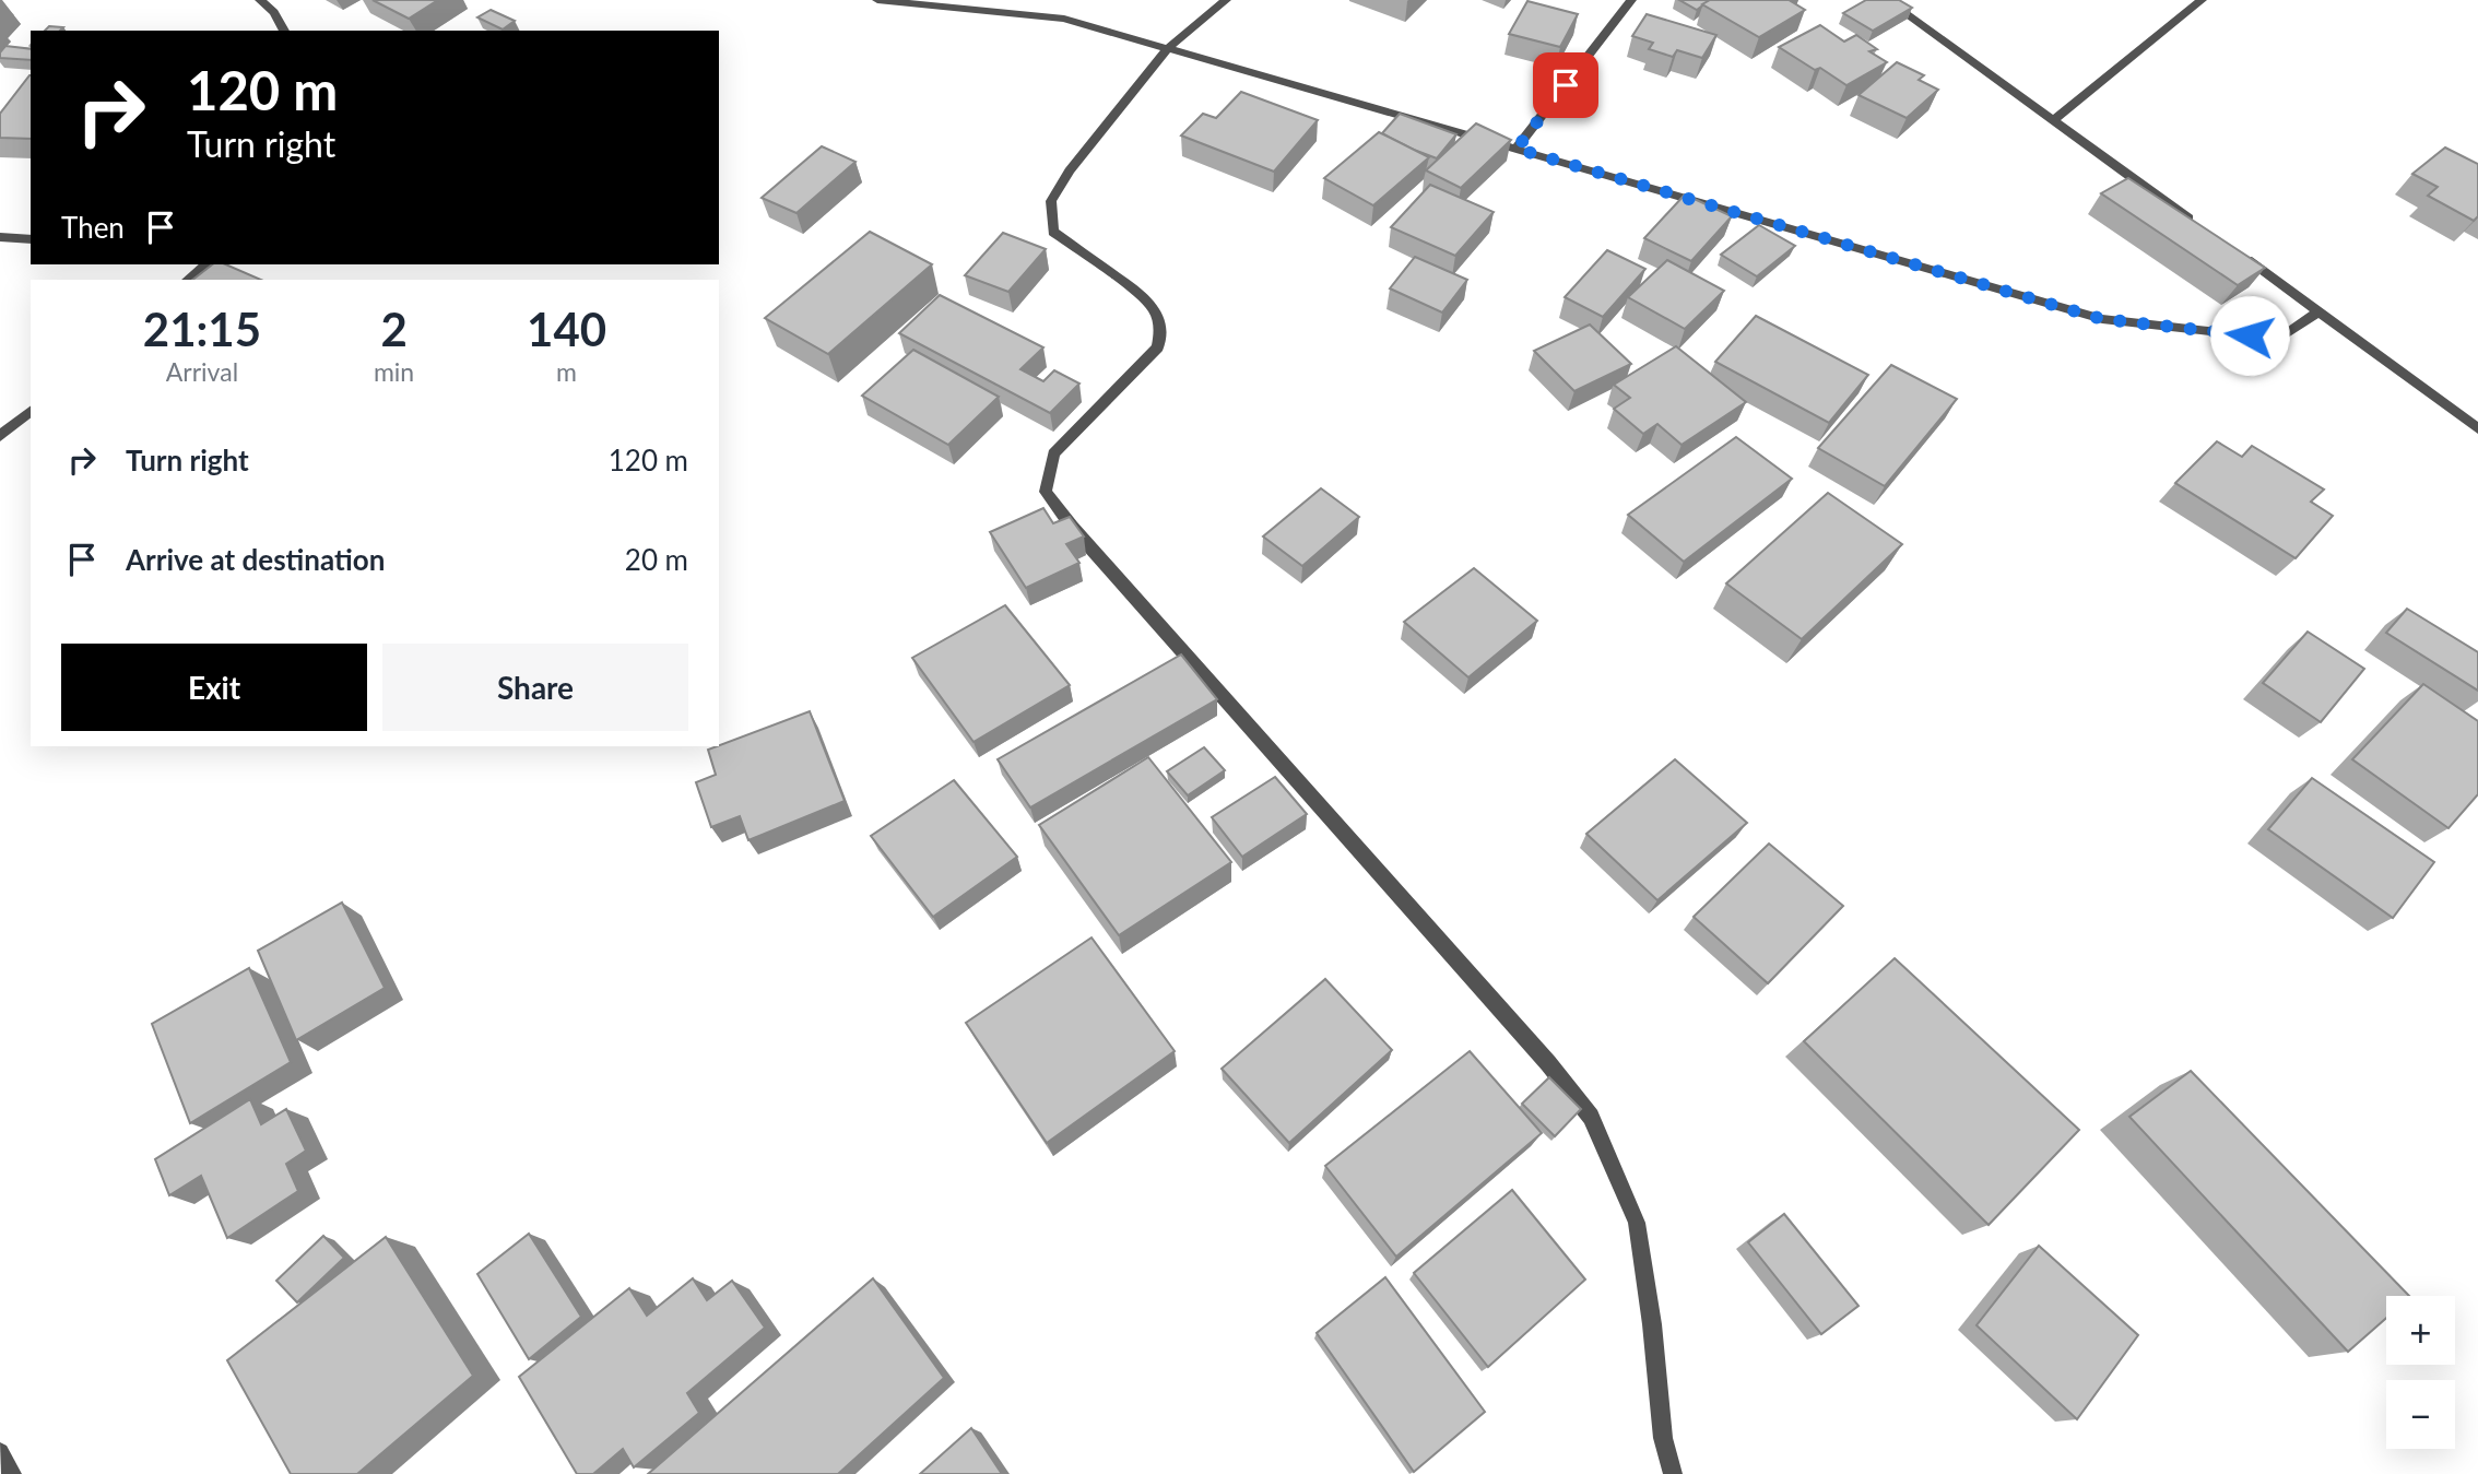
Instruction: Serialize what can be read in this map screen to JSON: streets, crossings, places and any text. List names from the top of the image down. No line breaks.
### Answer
{"page":{"turn":["120 m","Turn right"],"then":"Then","eta":["21:15","Arrival","2","min","140","m"],"list":[{"name":"Turn right","value":"120 m"},{"name":"Arrive at destination","value":"20 m"}],"buttons":["Exit","Share"],"map_buttons":["+","−"]}}
